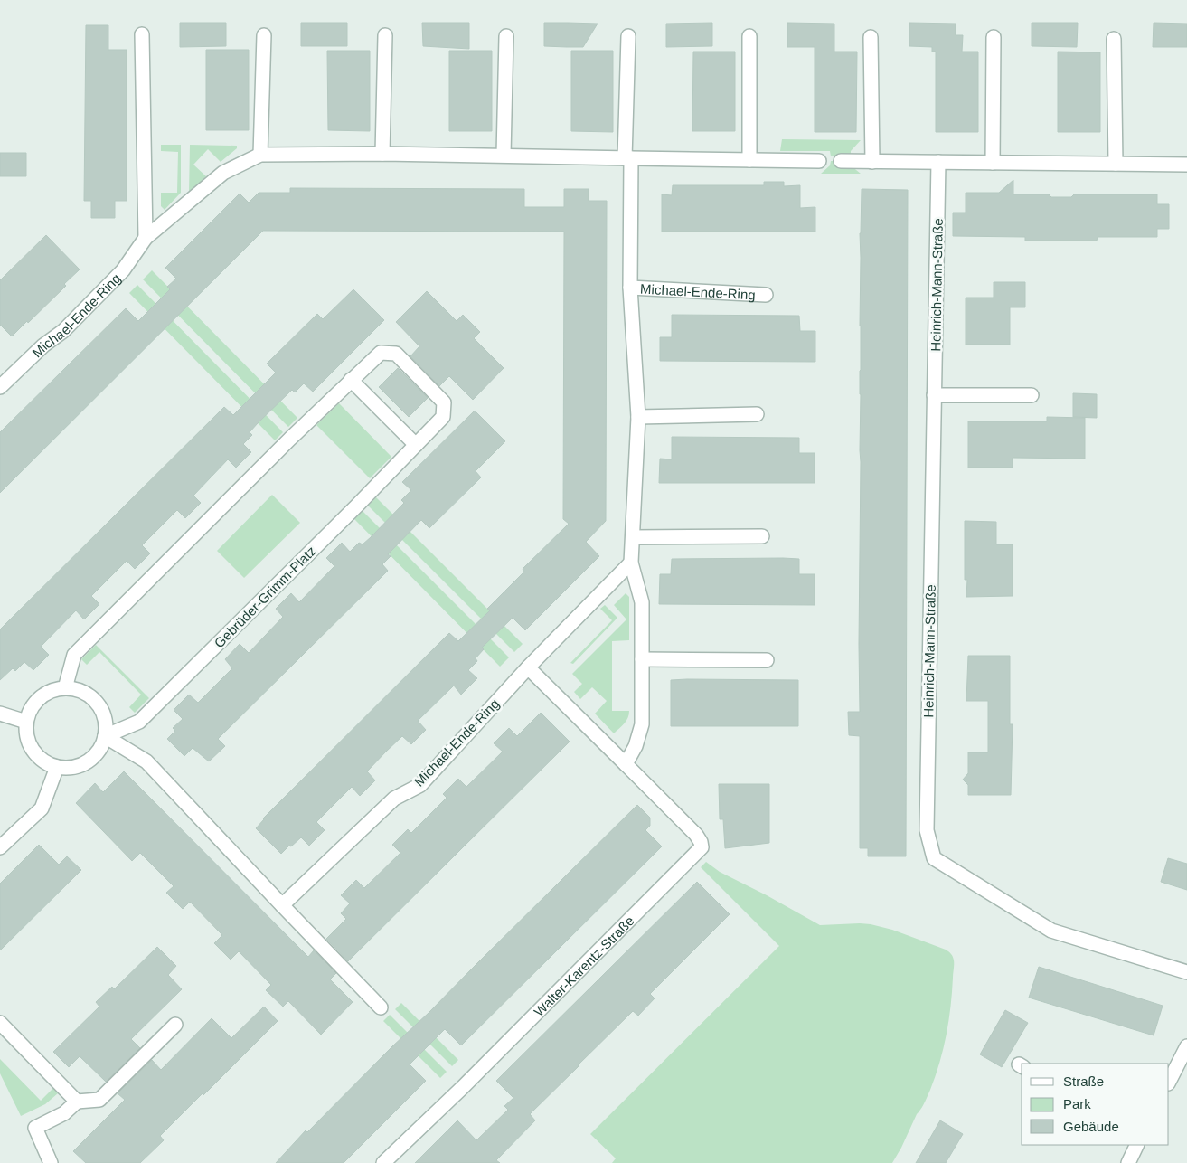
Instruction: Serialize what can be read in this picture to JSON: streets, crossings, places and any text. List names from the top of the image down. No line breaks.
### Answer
{"streets":{"street":["Heinrich-Mann-Straße","Michael-Ende-Ring","Gebrüder-Grimm-Platz","Walter-Karentz-Straße"]},"crossings":[["Michael-Ende-Ring","Walter-Karentz-Straße"]],"legend":["Straße","Park","Gebäude"]}
